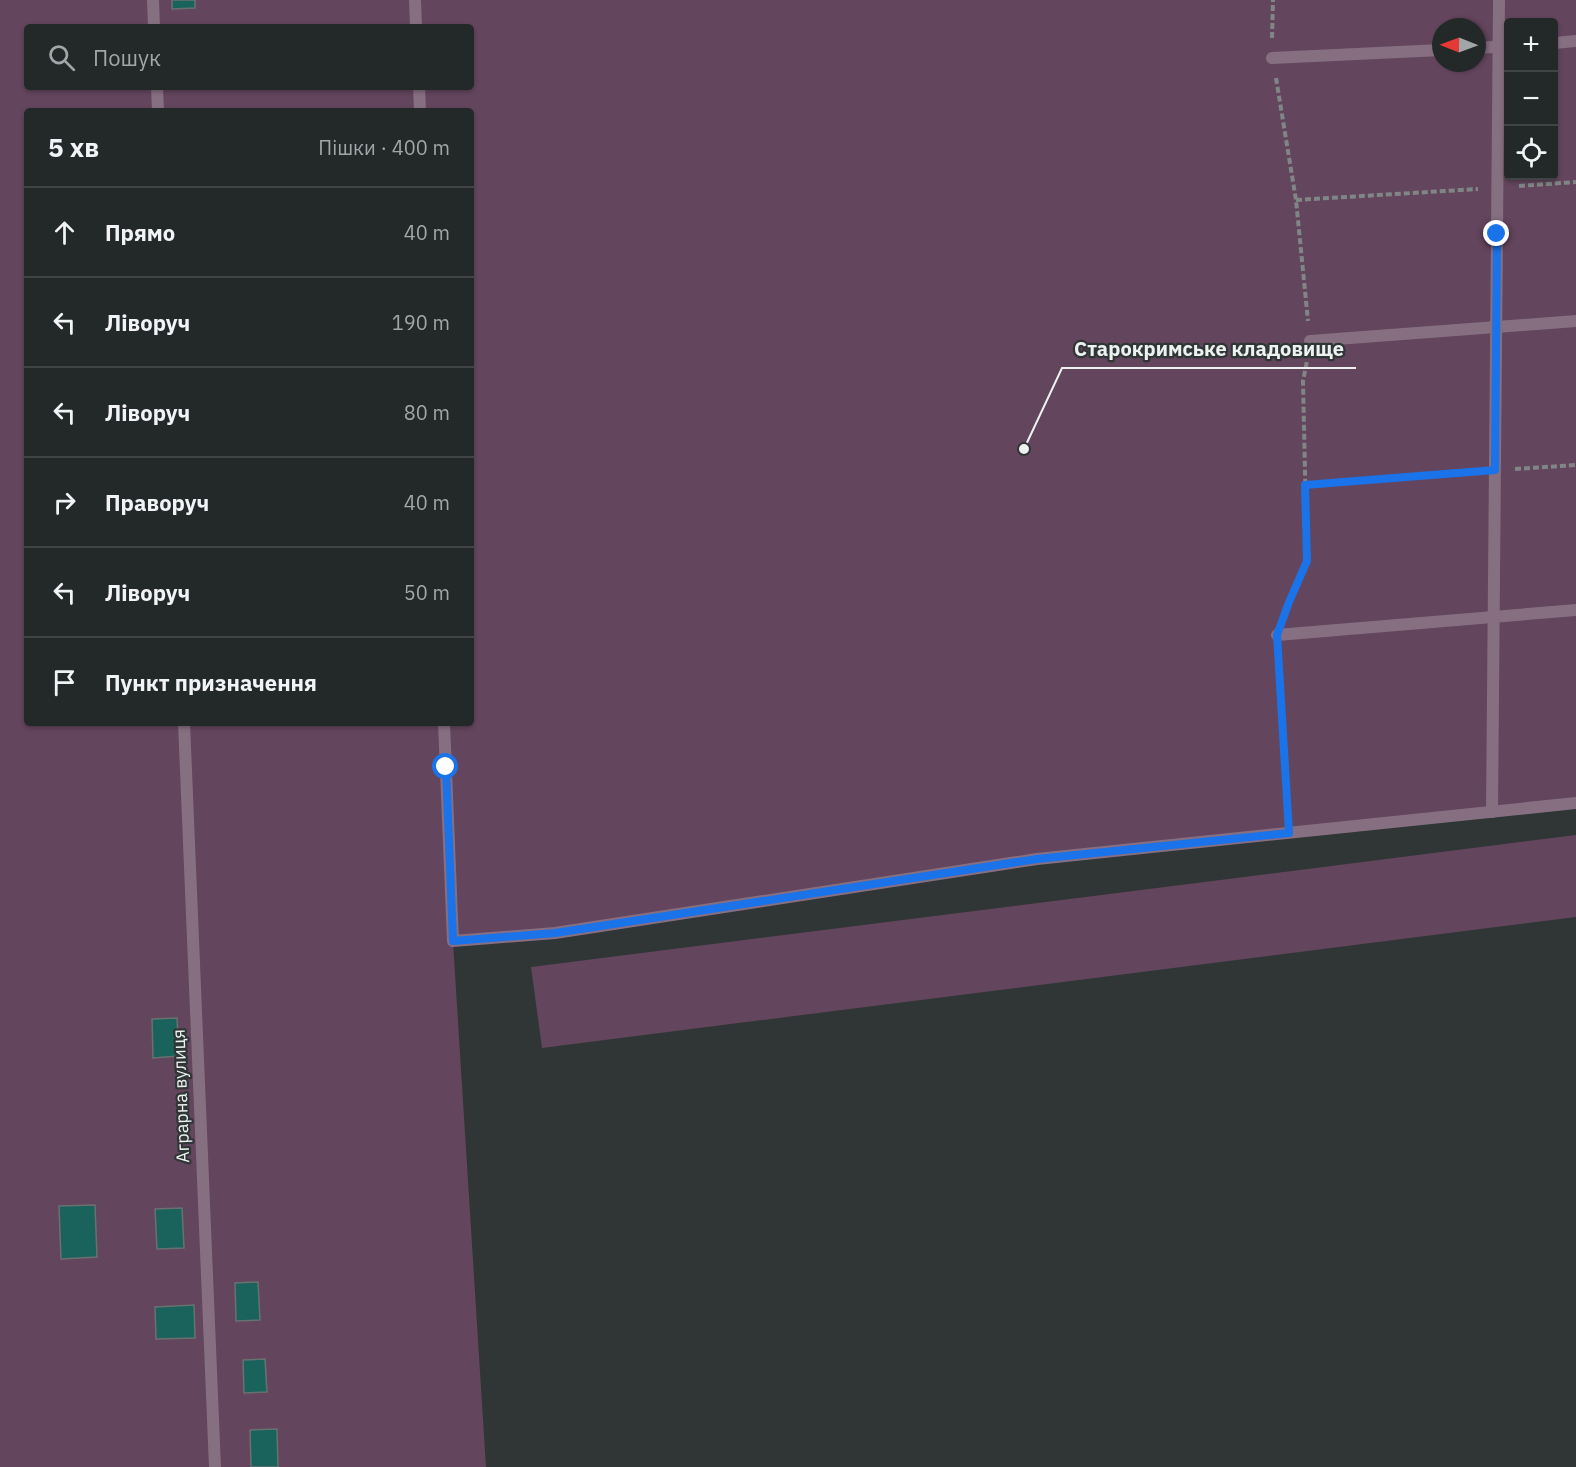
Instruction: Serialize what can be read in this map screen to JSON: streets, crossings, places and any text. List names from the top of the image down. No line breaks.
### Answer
{"streets":{"lane":["Аграрна вулиця"]},"places":["Старокримське кладовище"],"north":"left","page":{"map_buttons":["+","−"],"search":"Пошук","heading":["5 хв","Пішки · 400 m"],"list":[["Прямо","40 m"],["Ліворуч","190 m"],["Ліворуч","80 m"],["Праворуч","40 m"],["Ліворуч","50 m"],"Пункт призначення"]}}
